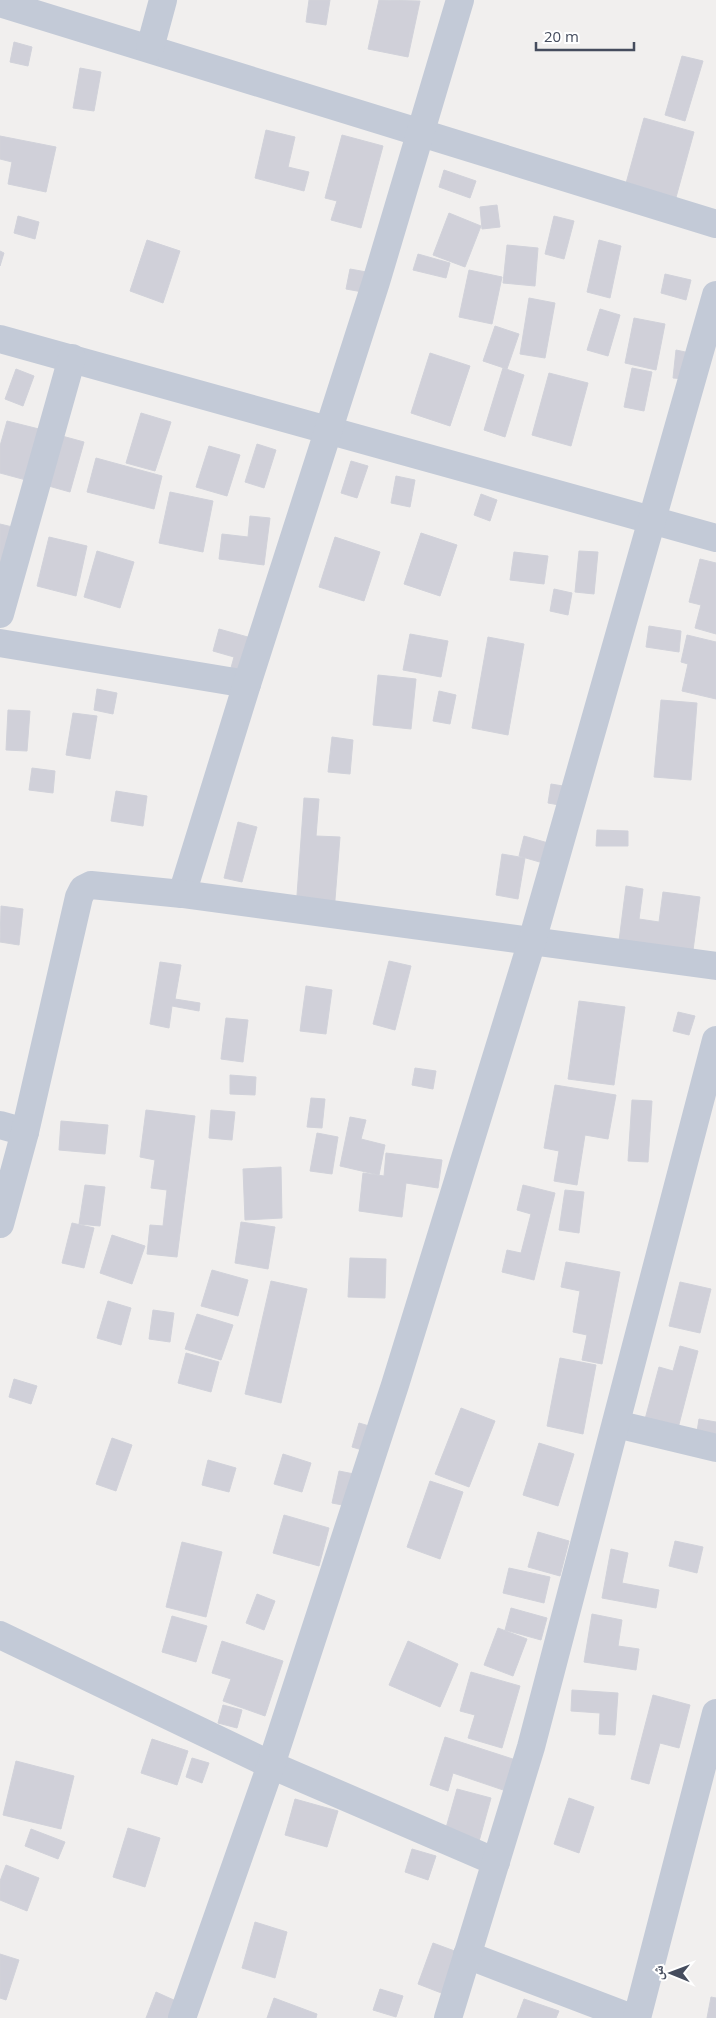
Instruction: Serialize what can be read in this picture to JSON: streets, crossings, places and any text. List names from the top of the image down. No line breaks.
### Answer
{"scale_bar":"20 m","north":"left"}
